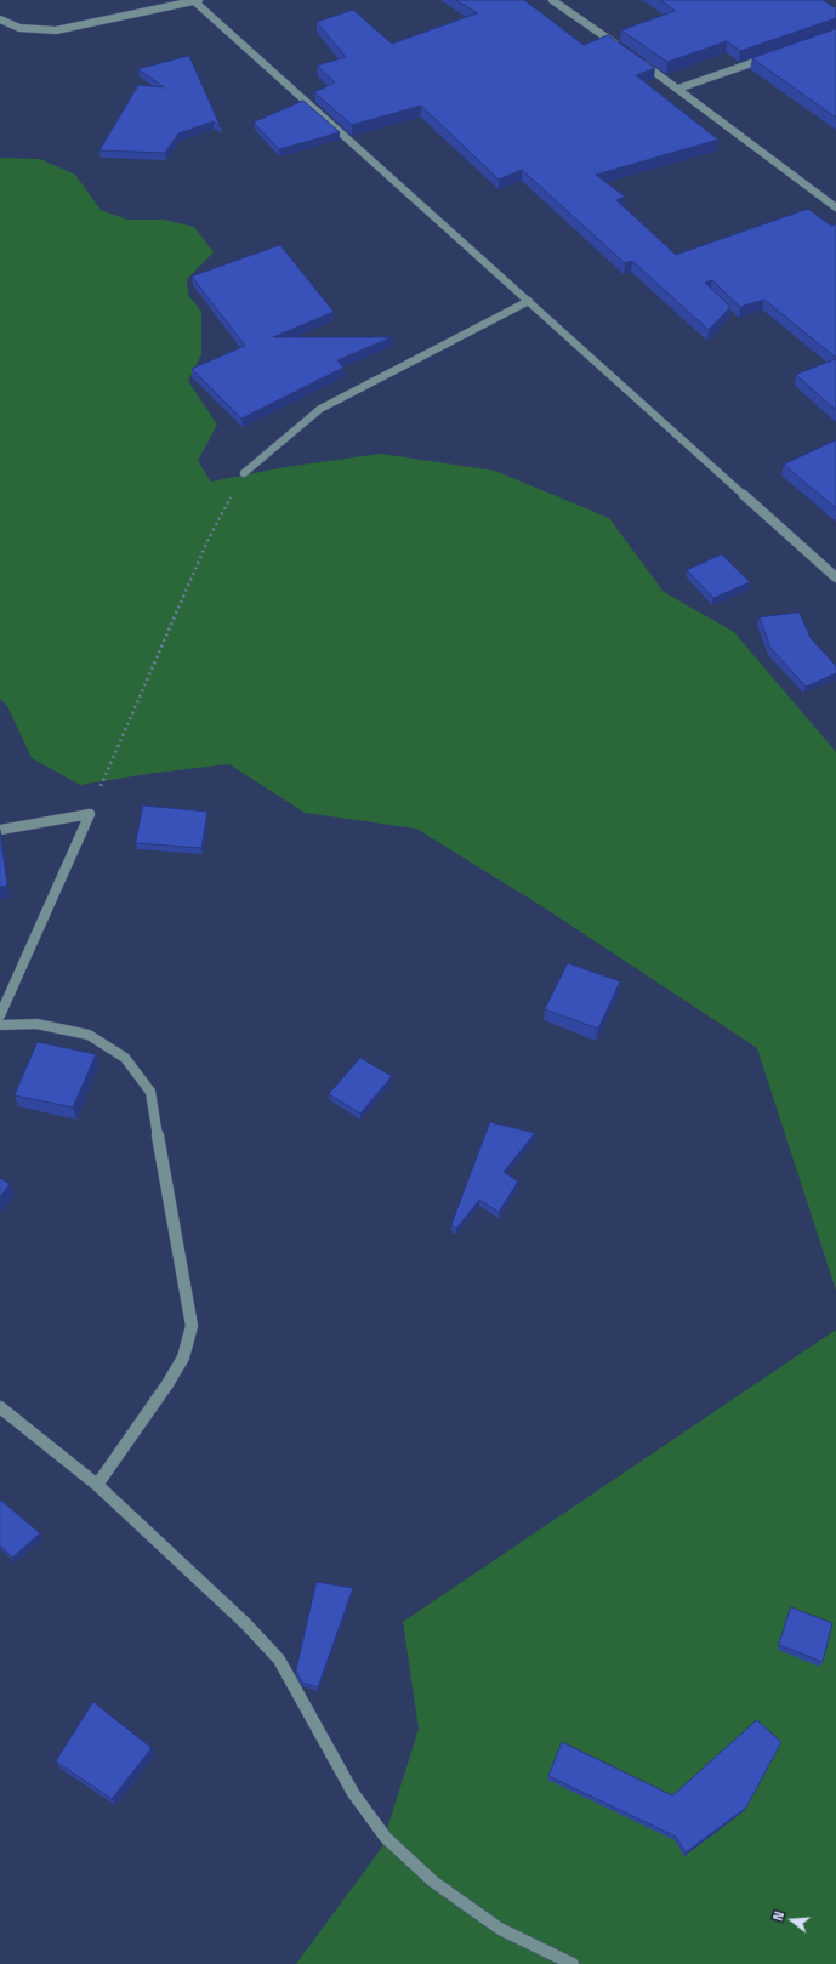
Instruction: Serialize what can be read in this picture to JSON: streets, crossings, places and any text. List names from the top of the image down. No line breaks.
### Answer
{"north":"left"}
